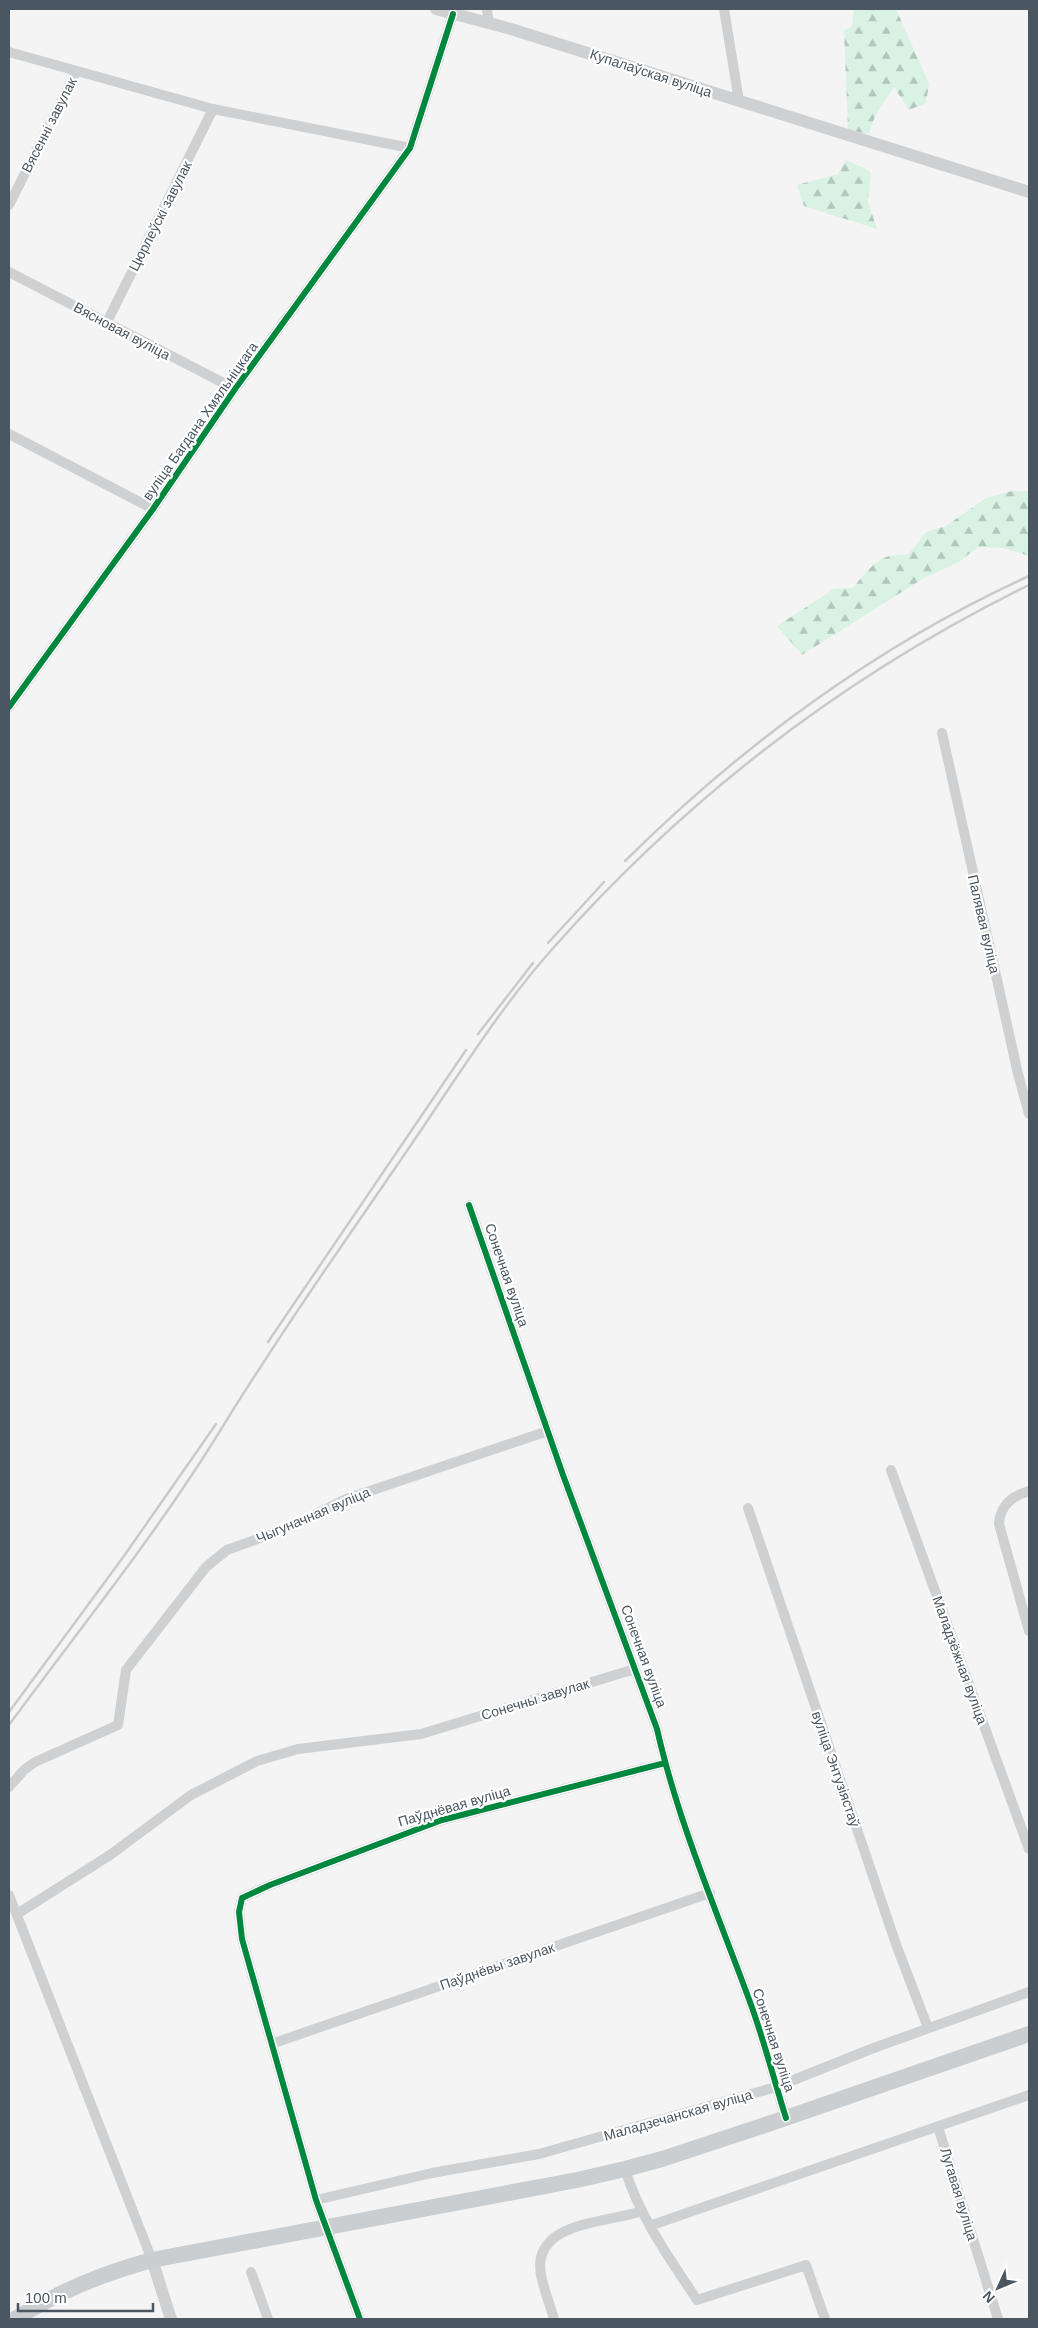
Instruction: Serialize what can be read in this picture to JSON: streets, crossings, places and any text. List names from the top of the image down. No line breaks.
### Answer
{"streets":{"street":["Купалаўская вуліца","Вясенні завулак","Цюрлеўскі завулак","Вясновая вуліца","вуліца Багдана Хмяльніцкага","Палявая вуліца","Сонечная вуліца","Чыгуначная вуліца","Маладзёжная вуліца","Сонечны завулак","вуліца Энтузіястаў","Паўднёвая вуліца","Паўднёвы завулак","Маладзечанская вуліца","Лугавая вуліца"]},"crossings":[["Купалаўская вуліца","вуліца Багдана Хмяльніцкага"],["Цюрлеўскі завулак","Вясновая вуліца"],["Вясновая вуліца","вуліца Багдана Хмяльніцкага"],["Сонечная вуліца","Чыгуначная вуліца"],["Сонечная вуліца","Сонечны завулак"],["Сонечная вуліца","Паўднёвая вуліца"],["Сонечная вуліца","Паўднёвы завулак"],["Сонечная вуліца","Маладзечанская вуліца"],["вуліца Энтузіястаў","Маладзечанская вуліца"],["Паўднёвая вуліца","Паўднёвы завулак"]],"scale_bar":"100 m","north":"bottom left"}
